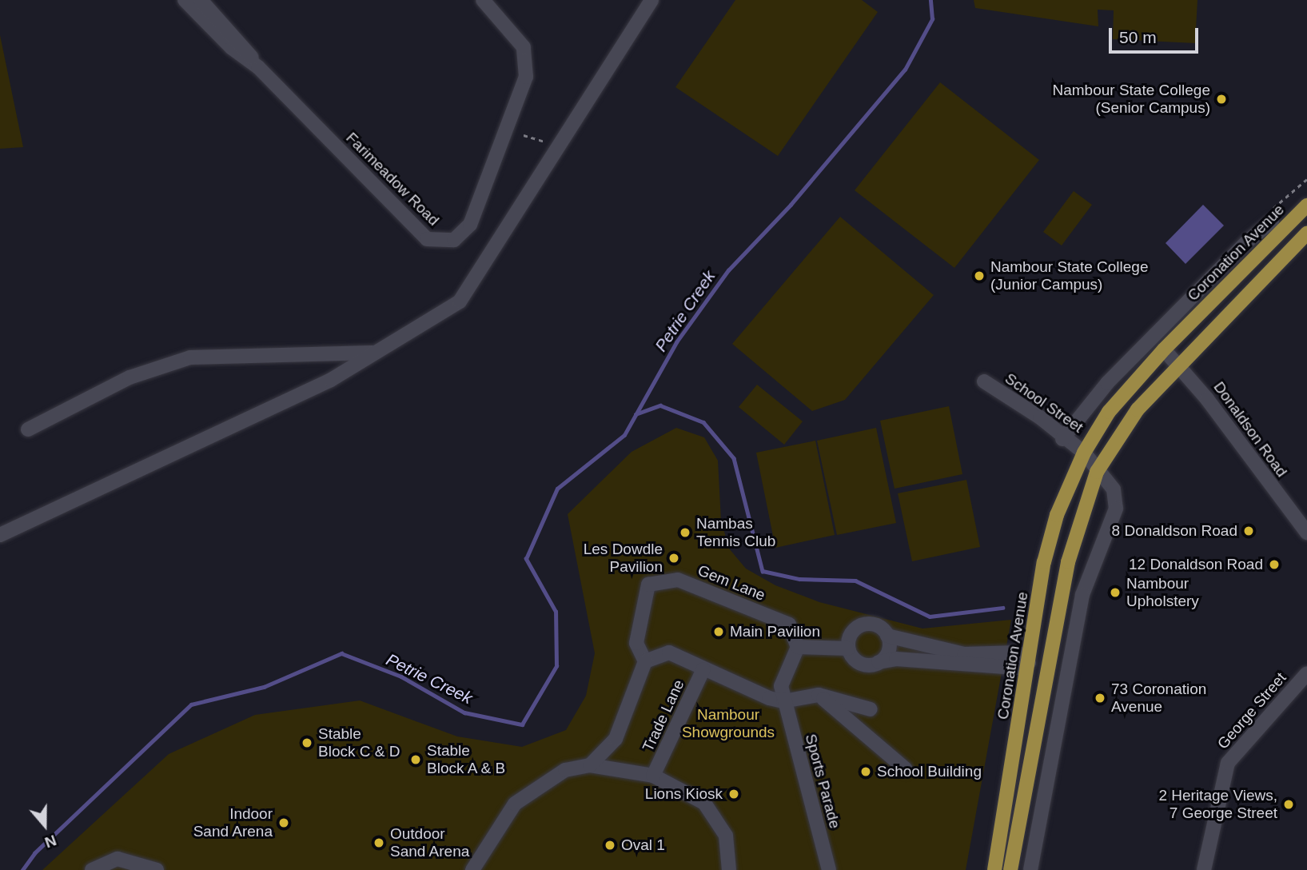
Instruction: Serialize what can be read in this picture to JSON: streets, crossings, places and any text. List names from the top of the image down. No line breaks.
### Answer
{"streets":{"main road":["Coronation Avenue"],"street":["Farimeadow Road","School Street","Donaldson Road","Gem Lane","George Street","Trade Lane","Sports Parade"]},"crossings":[["Coronation Avenue","School Street"],["Coronation Avenue","Donaldson Road"],["Gem Lane","Sports Parade"]],"water":["Petrie Creek"],"parks":["Nambour Showgrounds"],"places":["Nambour State College (Senior Campus)","Nambour State College (Junior Campus)","8 Donaldson Road","Nambas Tennis Club","Les Dowdle Pavilion","12 Donaldson Road","Nambour Upholstery","Main Pavilion","73 Coronation Avenue","Stable Block C & D","Stable Block A & B","School Building","Lions Kiosk","2 Heritage Views, 7 George Street","Indoor Sand Arena","Outdoor Sand Arena","Oval 1"],"scale_bar":"50 m","north":"bottom"}
